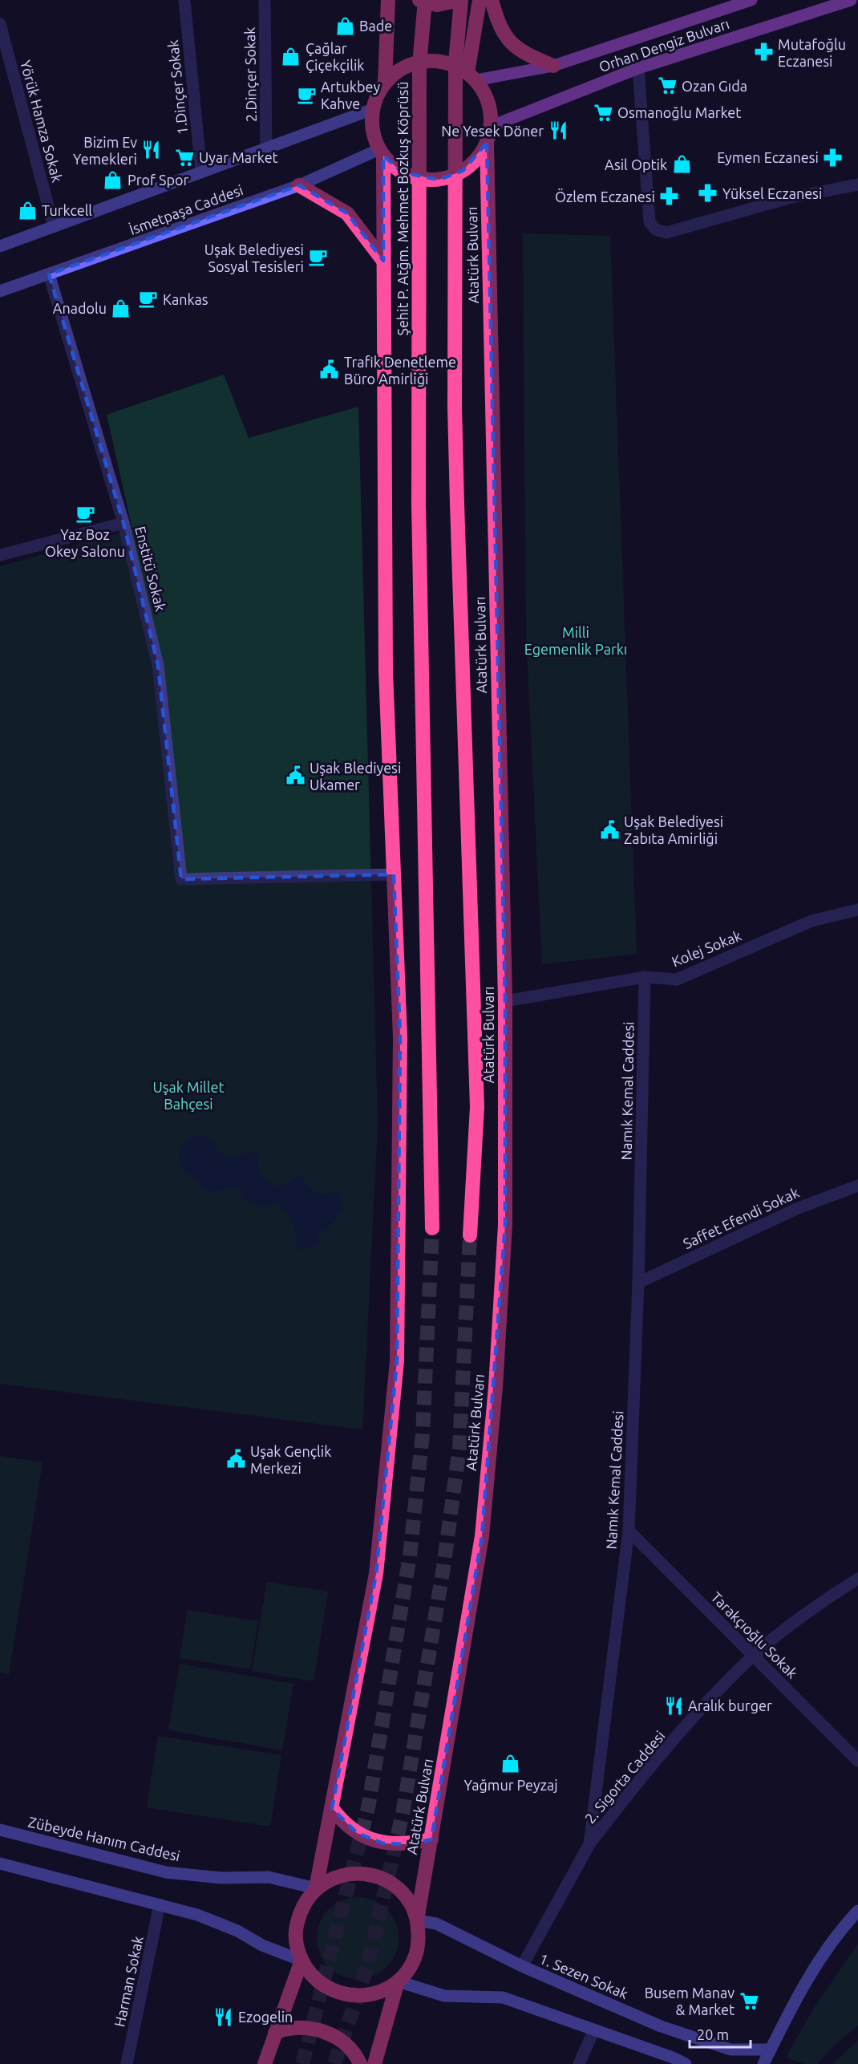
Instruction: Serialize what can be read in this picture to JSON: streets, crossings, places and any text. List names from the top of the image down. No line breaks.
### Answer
{"streets":{"highway":["Şehit P. Atğm. Mehmet Bozkuş Köprüsü","Atatürk Bulvarı"],"main road":["Orhan Dengiz Bulvarı","İsmetpaşa Caddesi","Zübeyde Hanım Caddesi","1. Sezen Sokak"],"street":["2.Dinçer Sokak","1.Dinçer Sokak","Yörük Hamza Sokak","Enstitü Sokak","Kolej Sokak","Namık Kemal Caddesi","Saffet Efendi Sokak","Tarakçıoğlu Sokak","2. Sigorta Caddesi","Harman Sokak"]},"crossings":[["Orhan Dengiz Bulvarı","İsmetpaşa Caddesi"],["Orhan Dengiz Bulvarı","Atatürk Bulvarı"],["2.Dinçer Sokak","İsmetpaşa Caddesi"],["1.Dinçer Sokak","İsmetpaşa Caddesi"],["Yörük Hamza Sokak","İsmetpaşa Caddesi"],["İsmetpaşa Caddesi","Atatürk Bulvarı"],["İsmetpaşa Caddesi","Enstitü Sokak"],["Atatürk Bulvarı","Enstitü Sokak"],["Atatürk Bulvarı","Kolej Sokak"],["Atatürk Bulvarı","Zübeyde Hanım Caddesi"],["Atatürk Bulvarı","1. Sezen Sokak"],["Kolej Sokak","Namık Kemal Caddesi"],["Namık Kemal Caddesi","Saffet Efendi Sokak"],["Namık Kemal Caddesi","Tarakçıoğlu Sokak"],["Namık Kemal Caddesi","2. Sigorta Caddesi"],["Namık Kemal Caddesi","1. Sezen Sokak"],["Tarakçıoğlu Sokak","2. Sigorta Caddesi"],["Zübeyde Hanım Caddesi","1. Sezen Sokak"]],"parks":["Milli Egemenlik Parkı","Uşak Millet Bahçesi"],"places":{"shop":["Bade","Çağlar Çiçekçilik","Asil Optik","Prof Spor","Turkcell","Anadolu","Yağmur Peyzaj"],"pharmacy":["Mutafoğlu Eczanesi","Eymen Eczanesi","Yüksel Eczanesi","Özlem Eczanesi"],"supermarket":["Ozan Gıda","Osmanoğlu Market","Uyar Market","Busem Manav & Market"],"cafe":["Artukbey Kahve","Uşak Belediyesi Sosyal Tesisleri","Kankas","Yaz Boz Okey Salonu"],"restaurant":["Ne Yesek Döner","Bizim Ev Yemekleri","Aralık burger","Ezogelin"],"public building":["Trafik Denetleme Büro Amirliği","Uşak Blediyesi Ukamer","Uşak Belediyesi Zabıta Amirliği","Uşak Gençlik Merkezi"]},"scale_bar":"20 m"}
